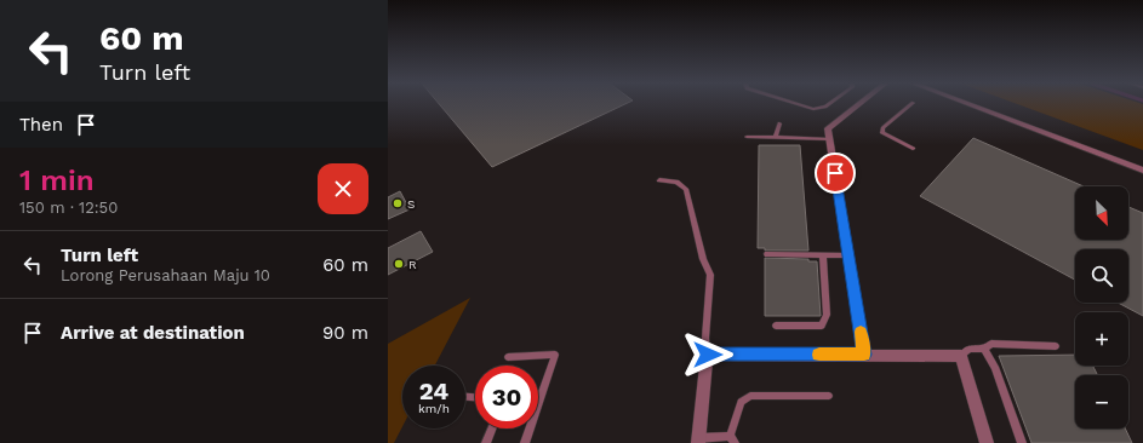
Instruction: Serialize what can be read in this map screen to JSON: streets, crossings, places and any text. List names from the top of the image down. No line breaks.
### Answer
{"places":["S","R"],"north":"bottom right","page":{"turn":["60 m","Turn left"],"then":"Then","heading":["1 min","150 m · 12:50"],"map_buttons":["+","−"],"list":[{"name":"Turn left","note":"Lorong Perusahaan Maju 10","value":"60 m"},{"name":"Arrive at destination","value":"90 m"}],"speed":"24 km/h","limit":"30"}}
